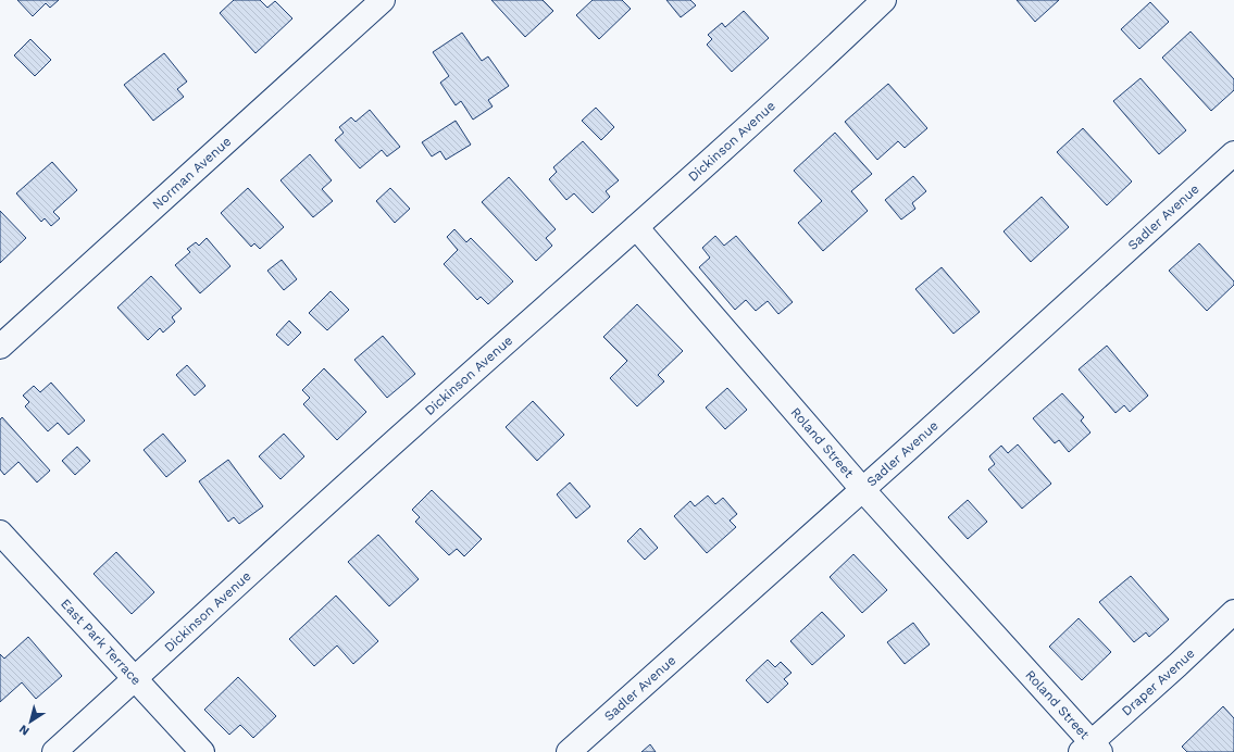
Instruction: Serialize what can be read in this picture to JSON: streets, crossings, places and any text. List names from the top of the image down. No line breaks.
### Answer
{"streets":{"street":["Dickinson Avenue","Norman Avenue","Sadler Avenue","Roland Street","East Park Terrace","Draper Avenue"]},"crossings":[["Dickinson Avenue","Roland Street"],["Dickinson Avenue","East Park Terrace"],["Sadler Avenue","Roland Street"],["Roland Street","Draper Avenue"]],"north":"bottom left"}
